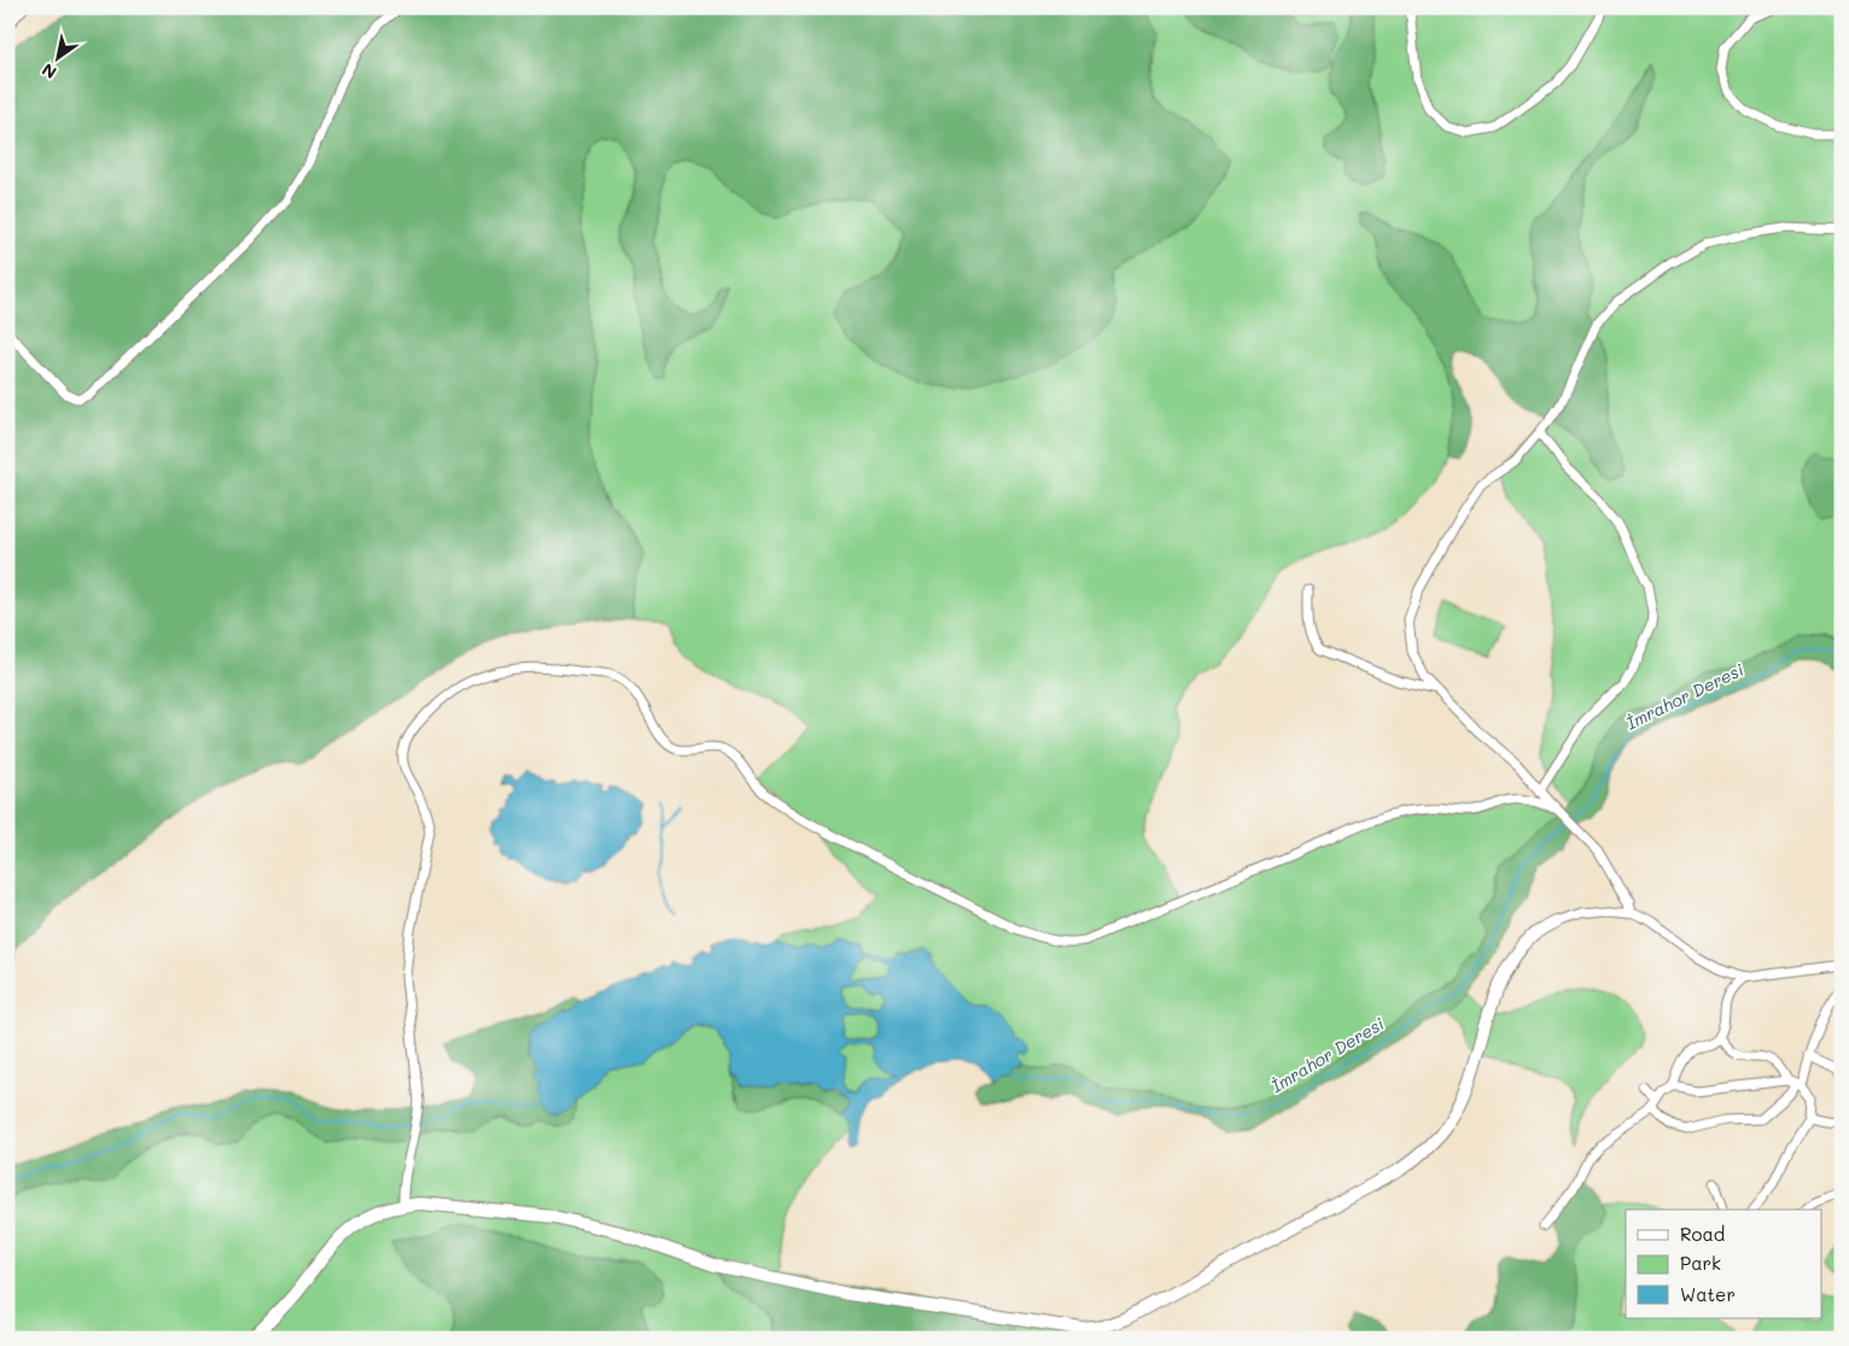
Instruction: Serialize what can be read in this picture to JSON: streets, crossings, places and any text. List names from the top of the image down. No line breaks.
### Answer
{"water":["İmrahor Deresi"],"legend":["Road","Park","Water"],"north":"bottom left"}
